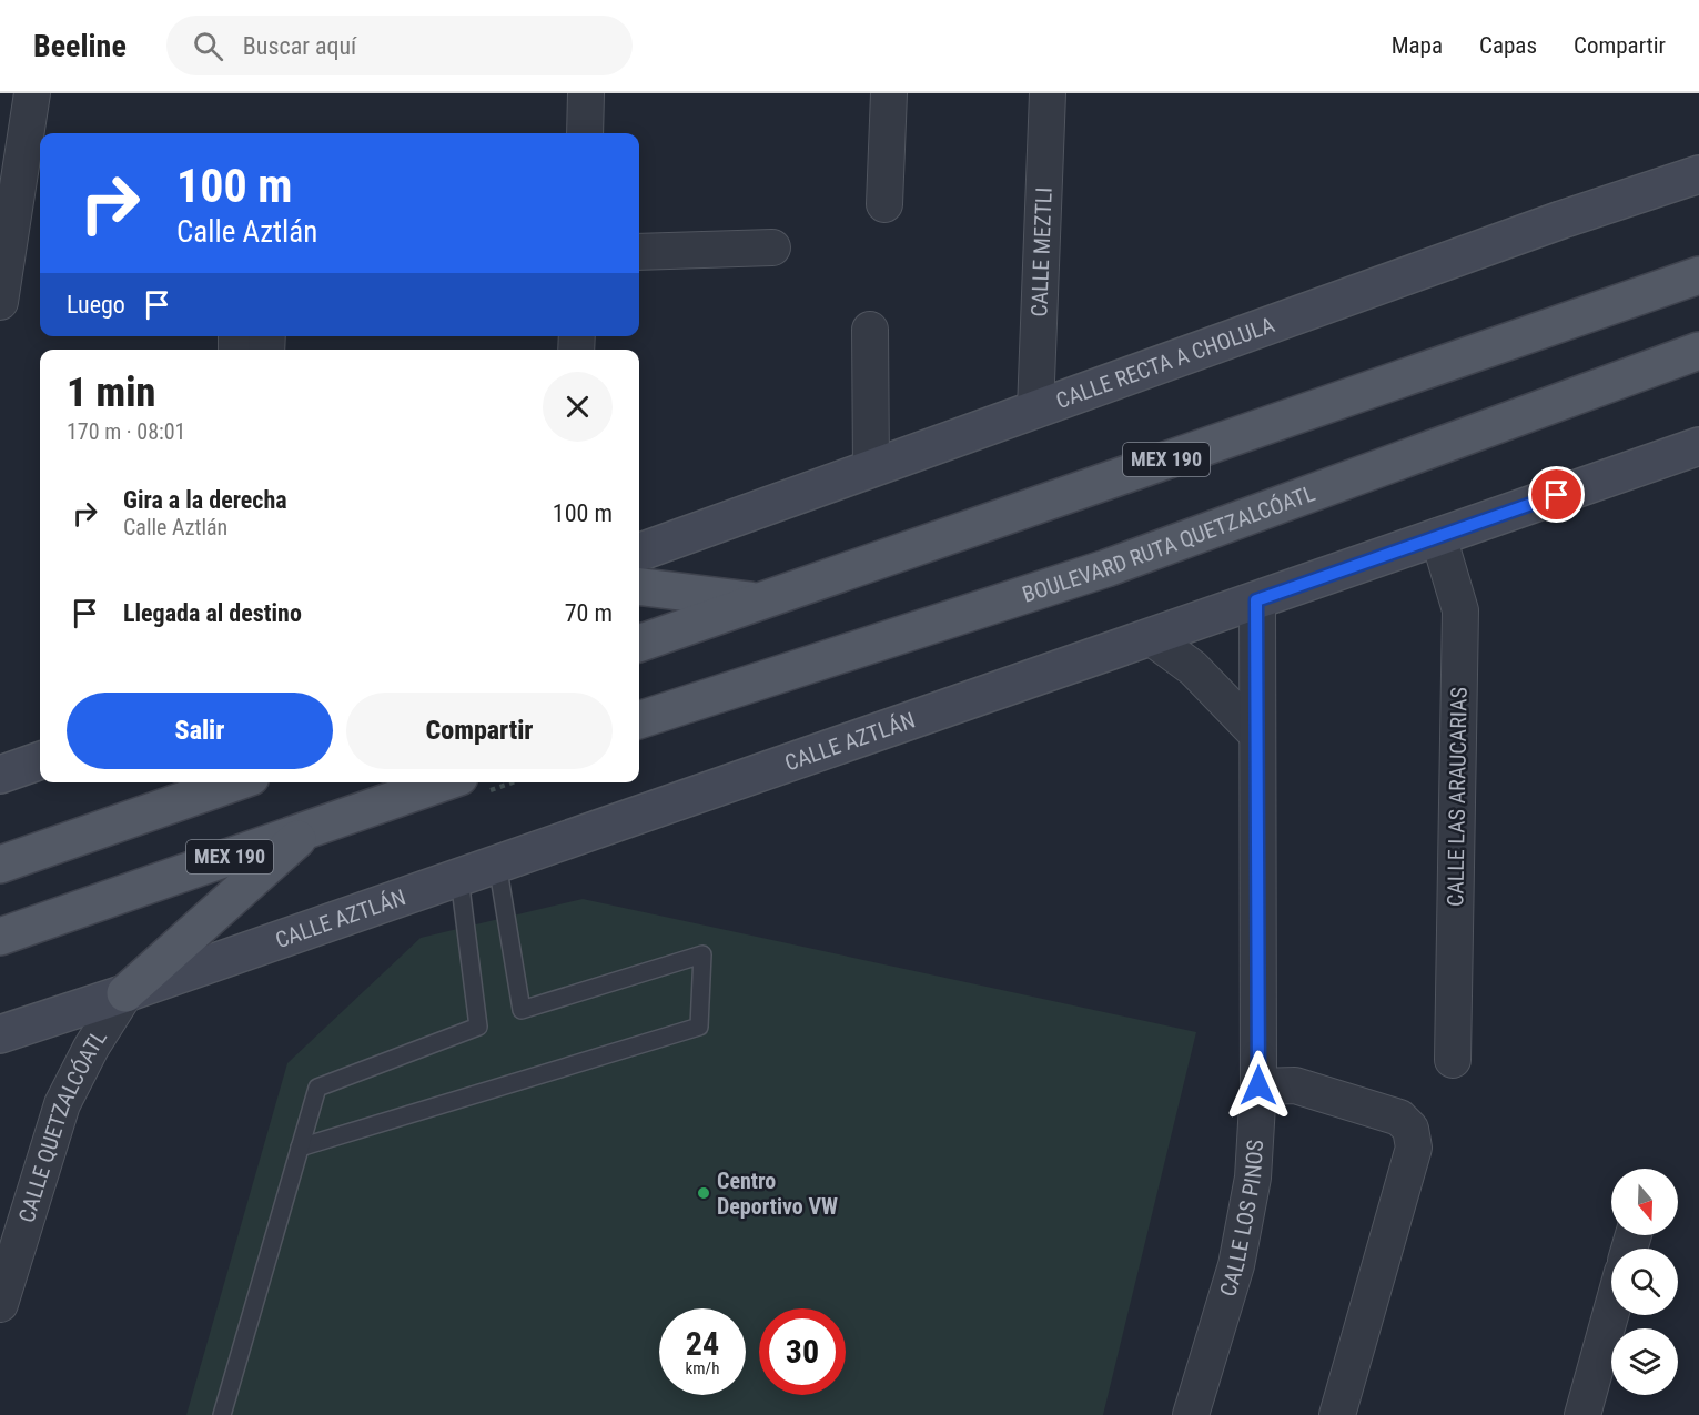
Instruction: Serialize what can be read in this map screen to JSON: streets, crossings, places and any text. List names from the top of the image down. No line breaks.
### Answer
{"streets":{"main road":["CALLE RECTA A CHOLULA","MEX 190","BOULEVARD RUTA QUETZALCÓATL","CALLE AZTLÁN"],"street":["CALLE MEZTLI","CALLE LAS ARAUCARIAS","CALLE QUETZALCÓATL","CALLE LOS PINOS"]},"crossings":[["CALLE MEZTLI","CALLE RECTA A CHOLULA"],["CALLE AZTLÁN","CALLE LAS ARAUCARIAS"],["CALLE AZTLÁN","CALLE QUETZALCÓATL"],["CALLE AZTLÁN","CALLE LOS PINOS"]],"places":["Centro Deportivo VW"],"north":"bottom","page":{"header":"Beeline","search":"Buscar aquí","nav":["Mapa","Capas","Compartir"],"turn":["100 m","Calle Aztlán"],"then":"Luego","heading":["1 min","170 m · 08:01"],"list":[{"name":"Gira a la derecha","note":"Calle Aztlán","value":"100 m"},{"name":"Llegada al destino","value":"70 m"}],"buttons":["Salir","Compartir"],"speed":"24 km/h","limit":"30"}}
